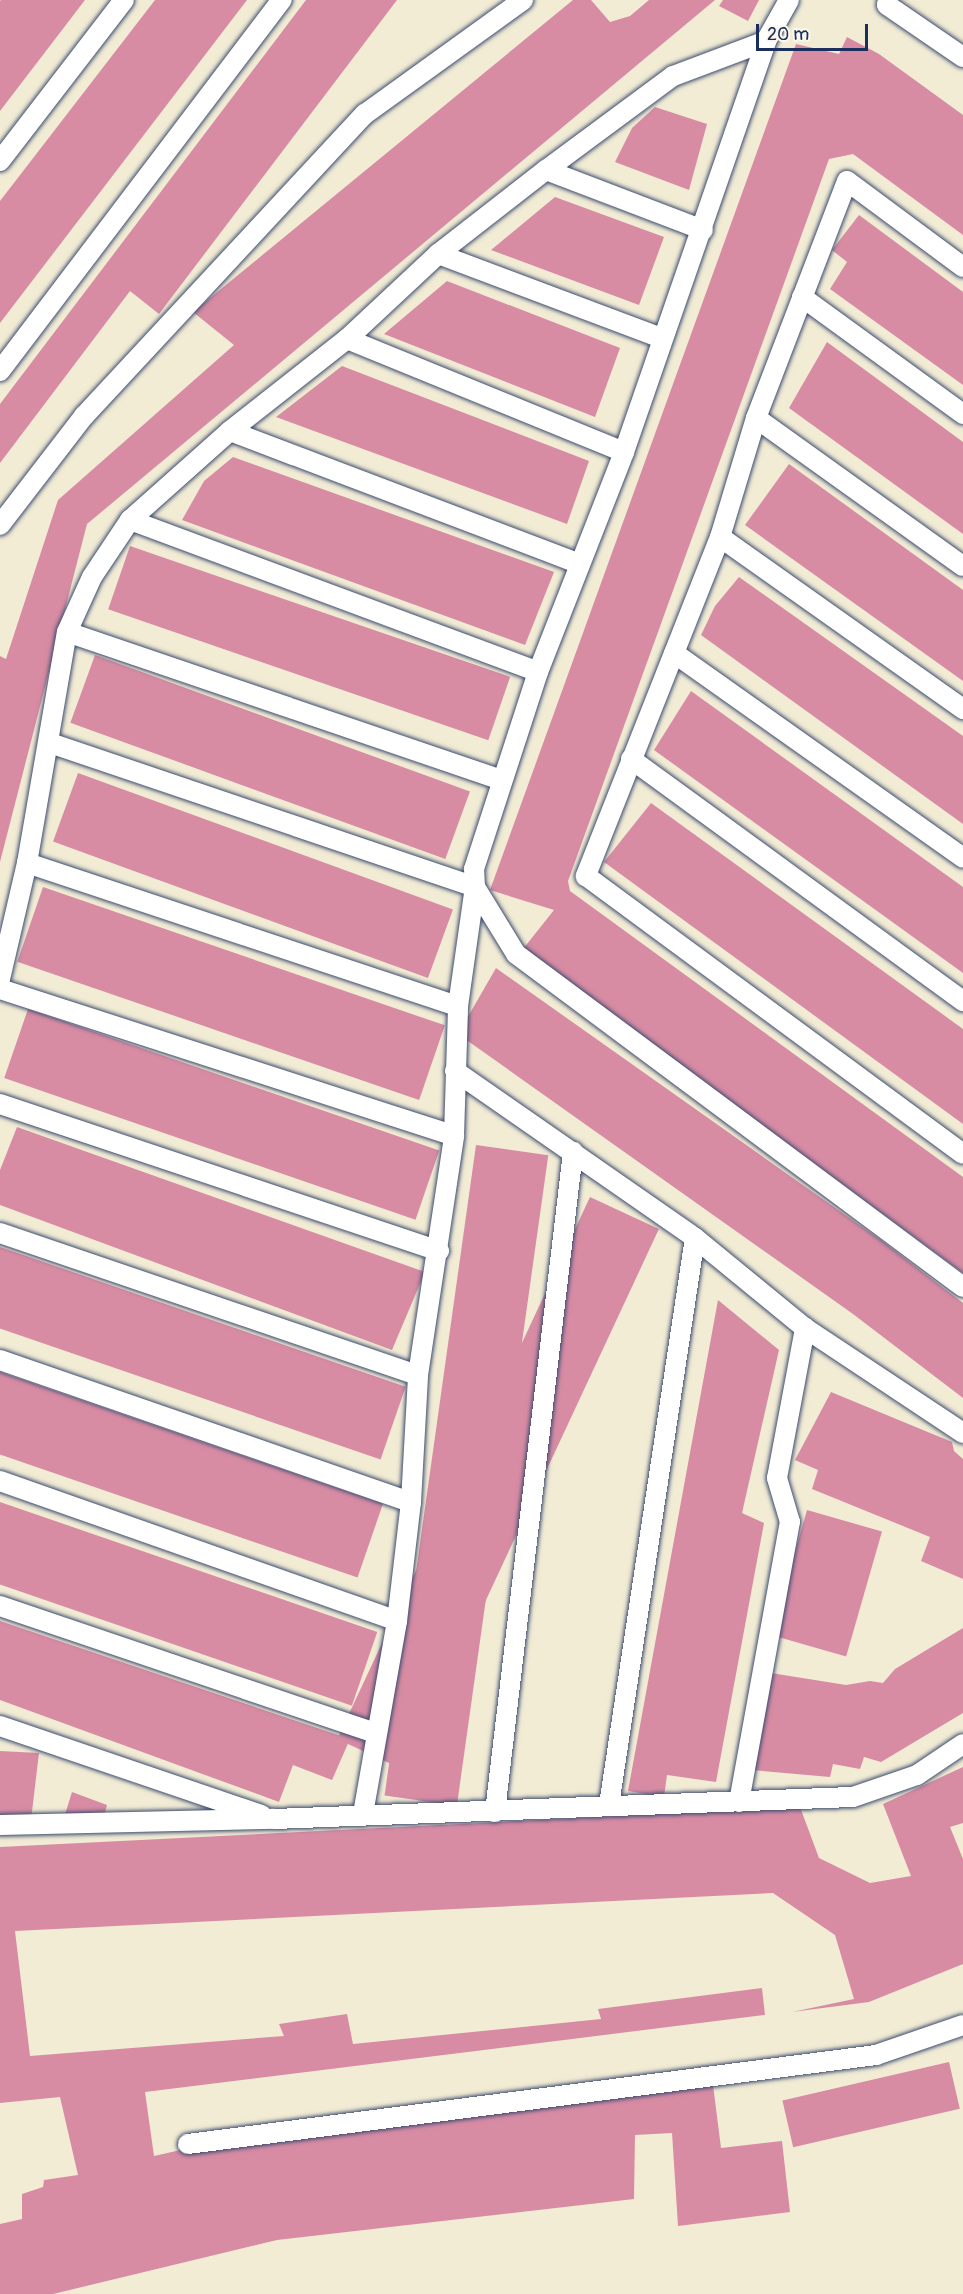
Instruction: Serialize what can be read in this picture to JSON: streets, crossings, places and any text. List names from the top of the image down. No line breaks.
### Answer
{"scale_bar":"20 m"}
